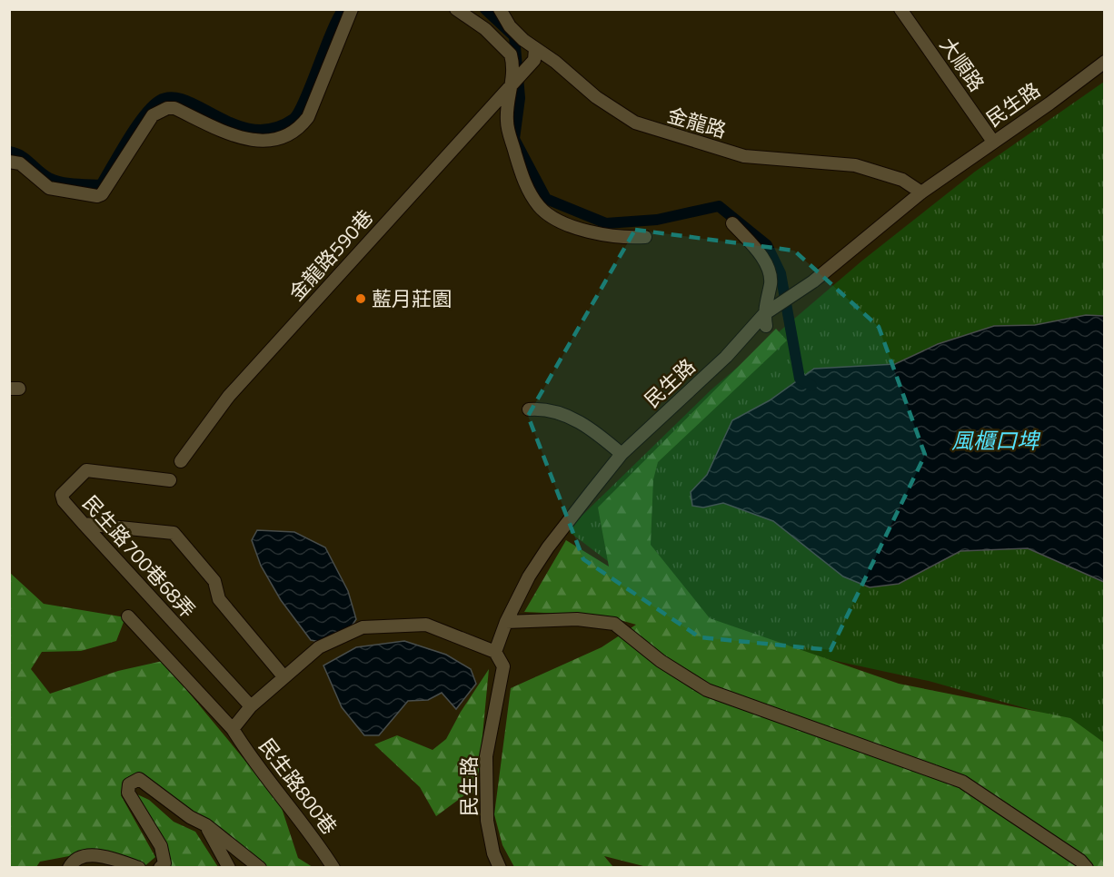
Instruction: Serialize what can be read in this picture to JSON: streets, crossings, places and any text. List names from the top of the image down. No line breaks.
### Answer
{"streets":{"street":["大順路","民生路","金龍路","金龍路590巷","民生路700巷68弄","民生路800巷"]},"crossings":[["大順路","民生路"],["民生路","金龍路"],["金龍路","金龍路590巷"]],"water":["風櫃口埤"],"places":["藍月莊園"]}
